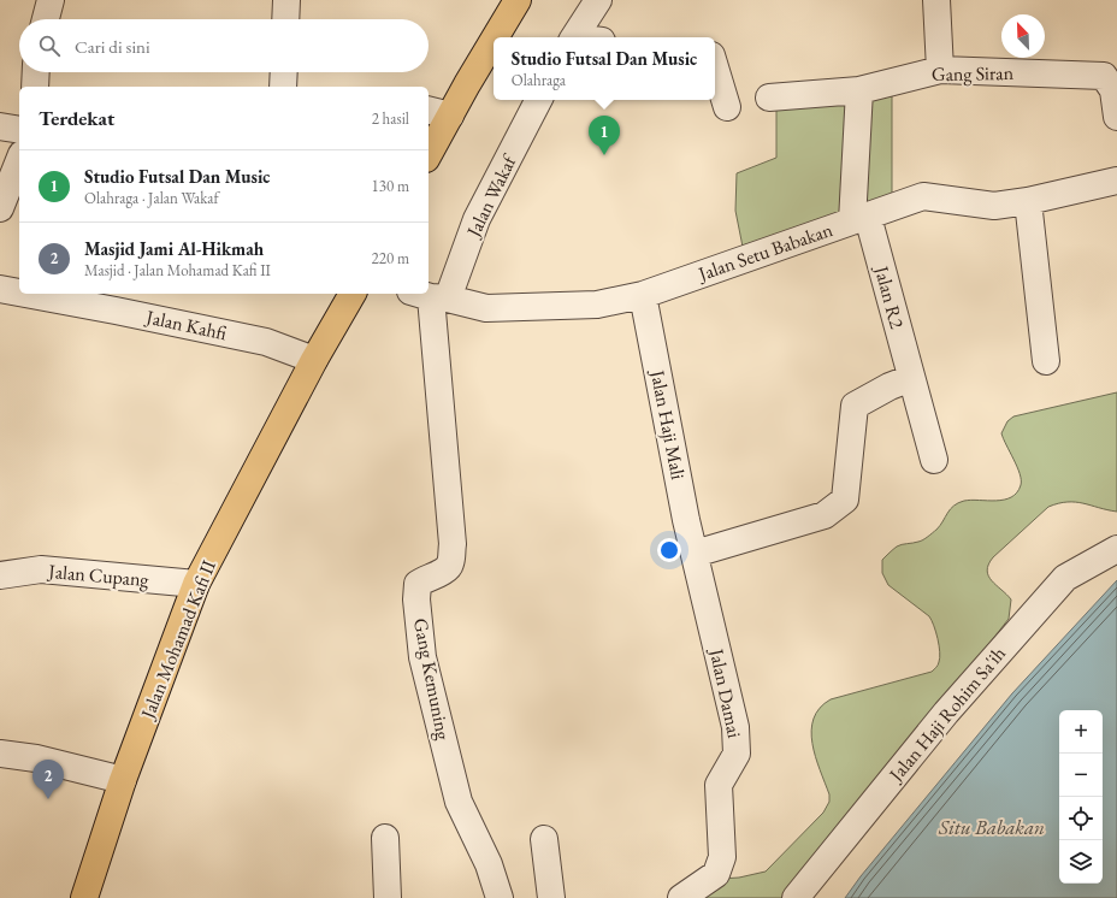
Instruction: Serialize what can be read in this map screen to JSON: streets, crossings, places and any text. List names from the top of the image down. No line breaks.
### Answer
{"streets":{"main road":["Jalan Mohamad Kafi II"],"street":["Gang Siran","Jalan Wakaf","Jalan Setu Babakan","Jalan R2","Jalan Kahfi","Jalan Haji Mali","Jalan Cupang","Gang Kemuning","Jalan Damai","Jalan Haji Rohim Sa'ih"]},"crossings":[["Jalan Wakaf","Jalan Setu Babakan"],["Jalan Wakaf","Gang Kemuning"],["Jalan Setu Babakan","Jalan R2"],["Jalan Setu Babakan","Jalan Haji Mali"],["Jalan Setu Babakan","Gang Kemuning"],["Jalan Kahfi","Jalan Mohamad Kafi II"],["Jalan Haji Mali","Jalan Damai"],["Jalan Cupang","Jalan Mohamad Kafi II"]],"water":["Situ Babakan"],"north":"top left","page":{"search":"Cari di sini","popup":["Studio Futsal Dan Music","Olahraga"],"heading":["Terdekat","2 hasil"],"pins":["1","2"],"list":[{"mark":"1","name":"Studio Futsal Dan Music","note":"Olahraga · Jalan Wakaf","value":"130 m"},{"mark":"2","name":"Masjid Jami Al-Hikmah","note":"Masjid · Jalan Mohamad Kafi II","value":"220 m"}],"map_buttons":["+","−"]}}
